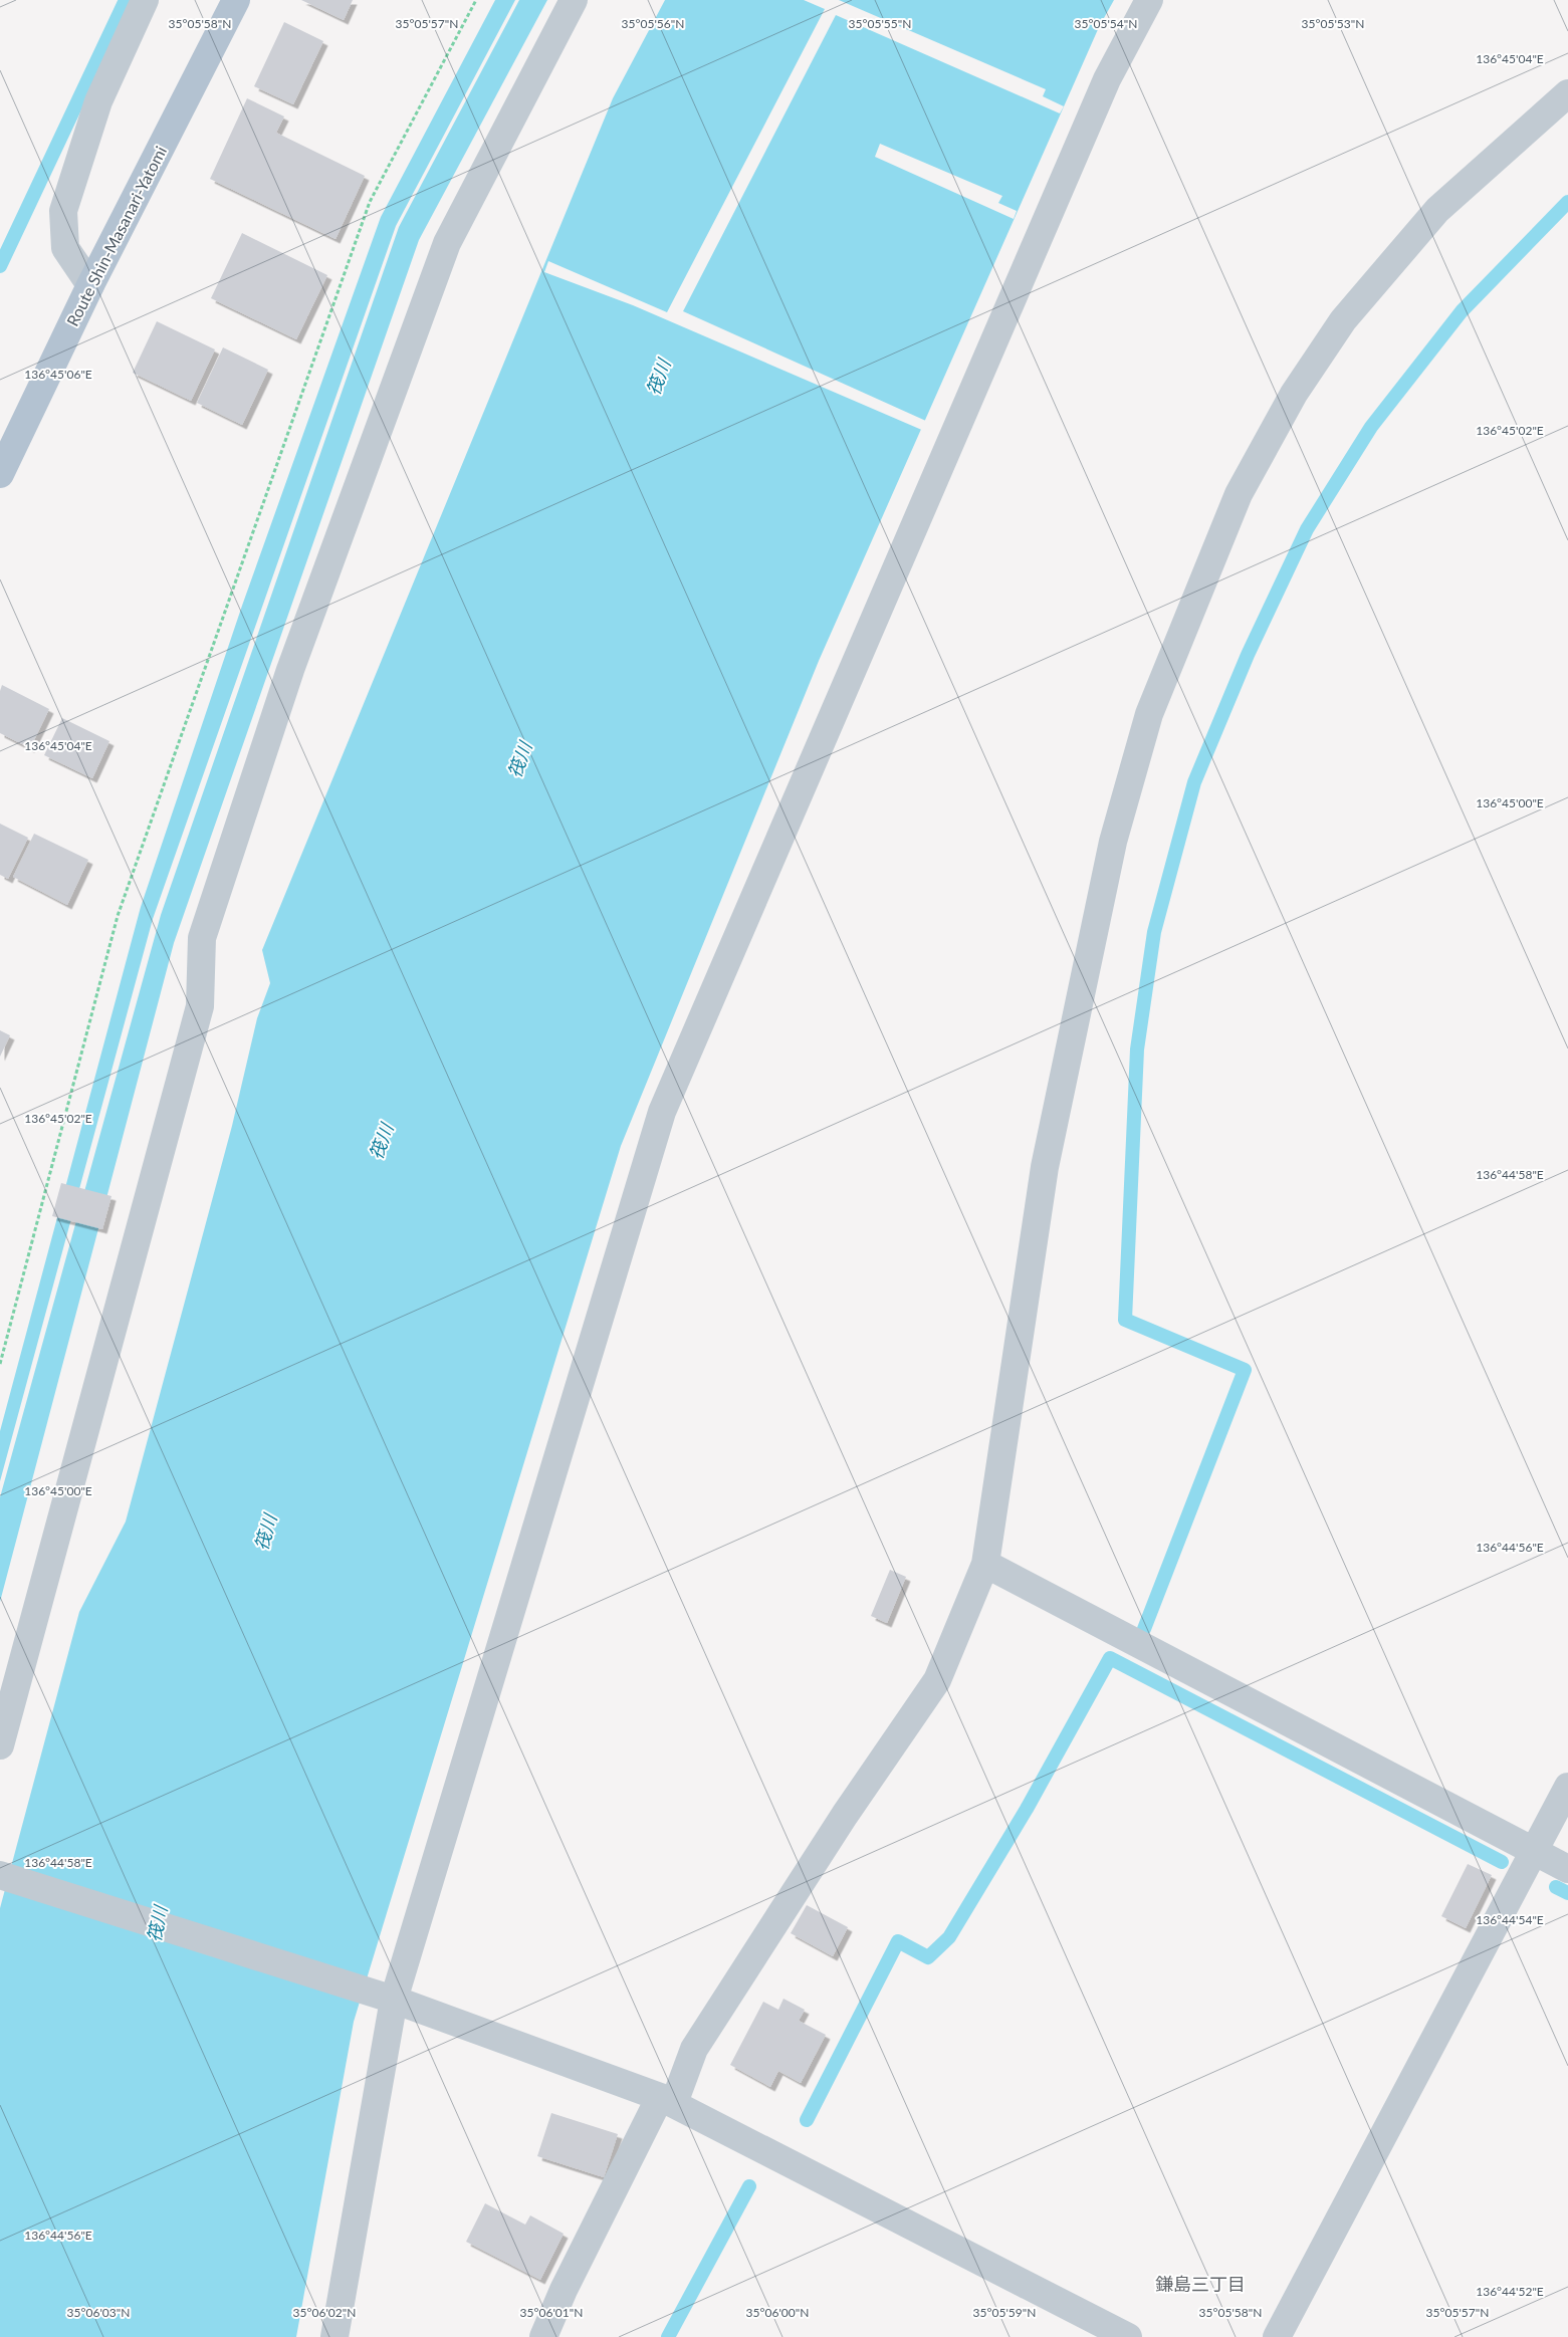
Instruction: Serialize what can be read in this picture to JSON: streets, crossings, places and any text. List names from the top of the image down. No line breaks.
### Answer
{"streets":{"main road":["Route Shin-Masanari-Yatomi"]},"districts":["鎌島三丁目"],"water":["筏川"],"coordinates":["35°05'58\"N","35°05'57\"N","35°05'56\"N","35°05'55\"N","35°05'54\"N","35°05'53\"N","136°45'04\"E","136°45'06\"E","136°45'02\"E","136°45'00\"E","136°44'58\"E","136°44'56\"E","136°44'54\"E","136°44'52\"E","35°06'03\"N","35°06'02\"N","35°06'01\"N","35°06'00\"N","35°05'59\"N"]}
